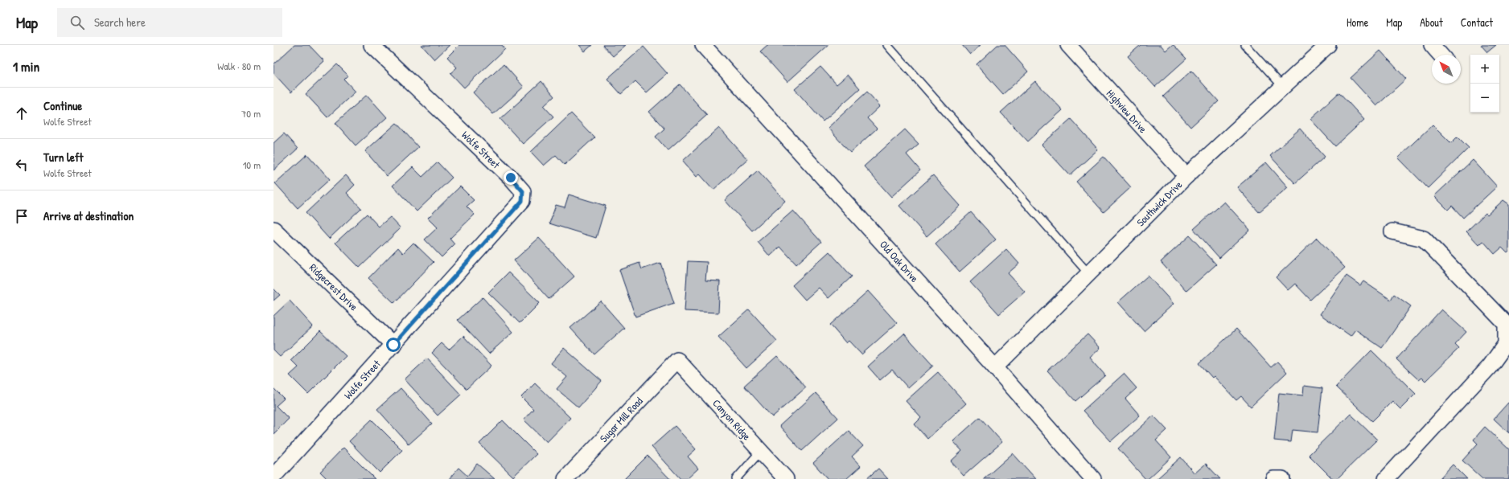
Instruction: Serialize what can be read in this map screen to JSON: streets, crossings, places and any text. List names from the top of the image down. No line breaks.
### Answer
{"streets":{"street":["Highview Drive","Wolfe Street","Southwick Drive","Old Oak Drive","Ridgecrest Drive","Sugar Mill Road","Canyon Ridge"]},"crossings":[["Highview Drive","Southwick Drive"],["Wolfe Street","Ridgecrest Drive"],["Southwick Drive","Old Oak Drive"],["Sugar Mill Road","Canyon Ridge"]],"north":"top left","page":{"header":"Map","search":"Search here","nav":["Home","Map","About","Contact"],"heading":["1 min","Walk · 80 m"],"map_buttons":["+","−"],"list":[["Continue","Wolfe Street","70 m"],["Turn left","Wolfe Street","10 m"],"Arrive at destination"]}}
